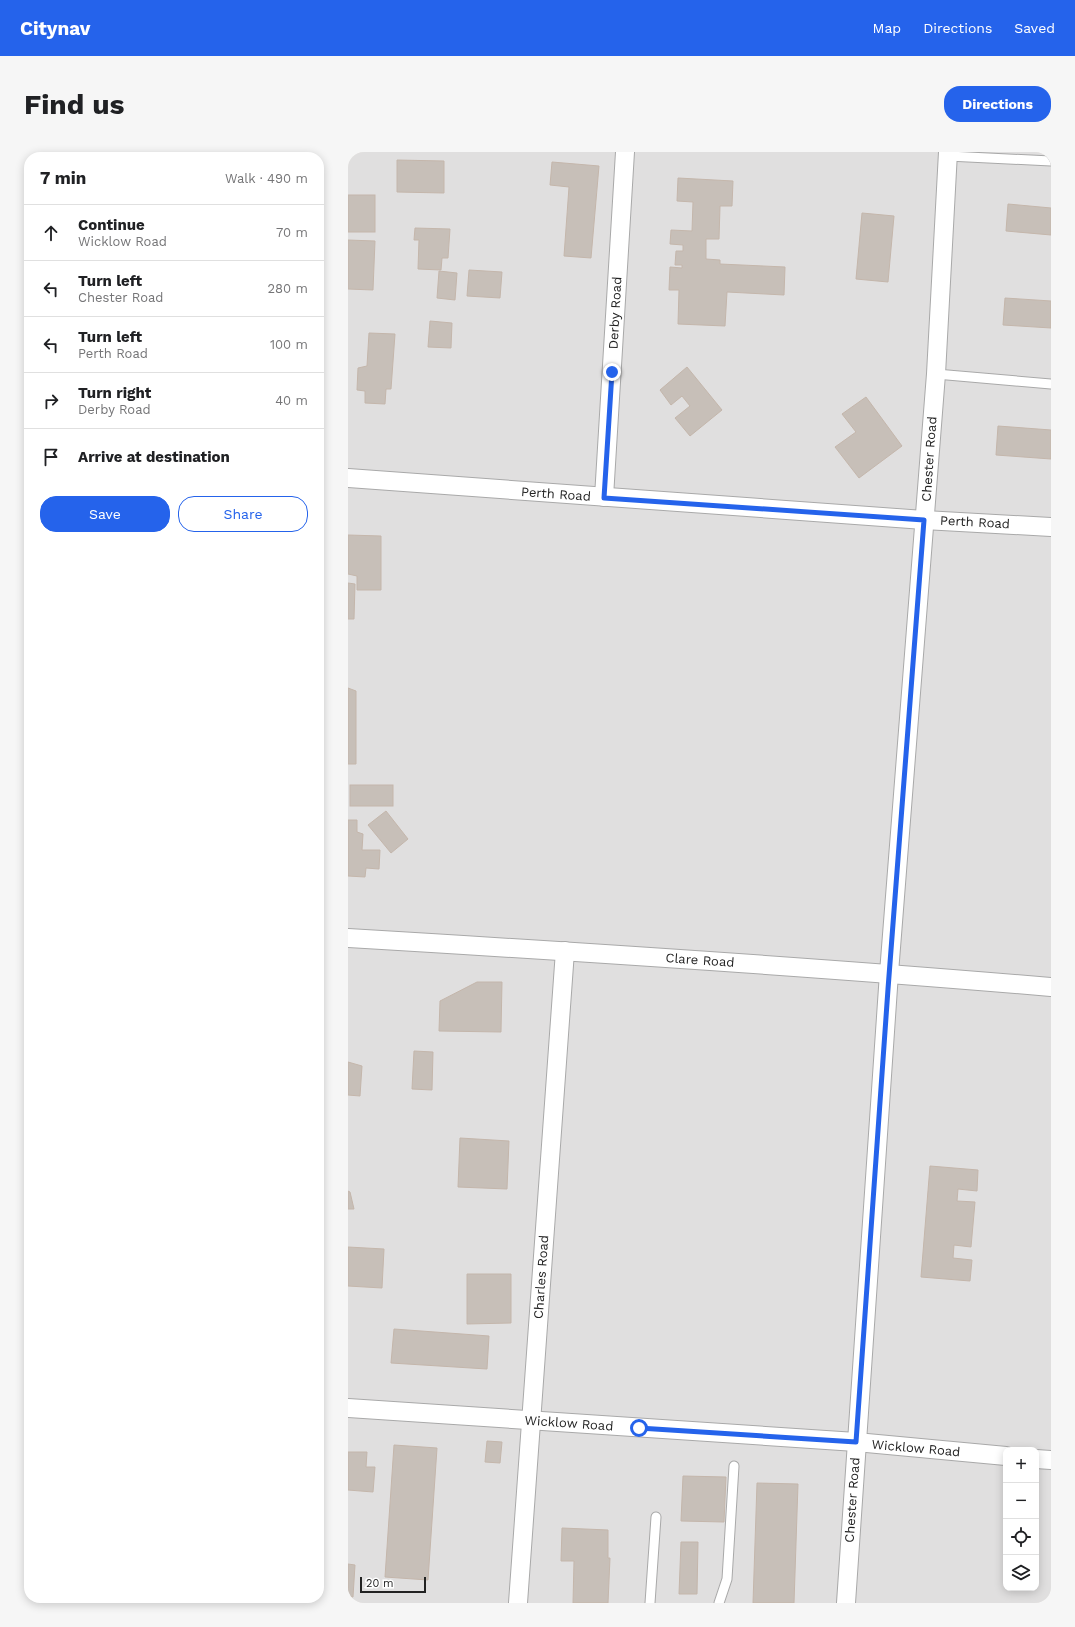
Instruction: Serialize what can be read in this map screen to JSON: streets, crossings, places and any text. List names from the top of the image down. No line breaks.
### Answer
{"streets":{"street":["Derby Road","Chester Road","Perth Road","Clare Road","Charles Road","Wicklow Road"]},"crossings":[["Derby Road","Perth Road"],["Chester Road","Perth Road"],["Chester Road","Clare Road"],["Chester Road","Wicklow Road"],["Clare Road","Charles Road"],["Charles Road","Wicklow Road"]],"scale_bar":"20 m","page":{"header":"Citynav","nav":["Map","Directions","Saved"],"buttons":["Directions",["Save","Share"]],"title":"Find us","heading":["7 min","Walk · 490 m"],"list":[["Continue","Wicklow Road","70 m"],["Turn left","Chester Road","280 m"],["Turn left","Perth Road","100 m"],["Turn right","Derby Road","40 m"],"Arrive at destination"],"map_buttons":["+","−"],"scale":"20 m"}}
